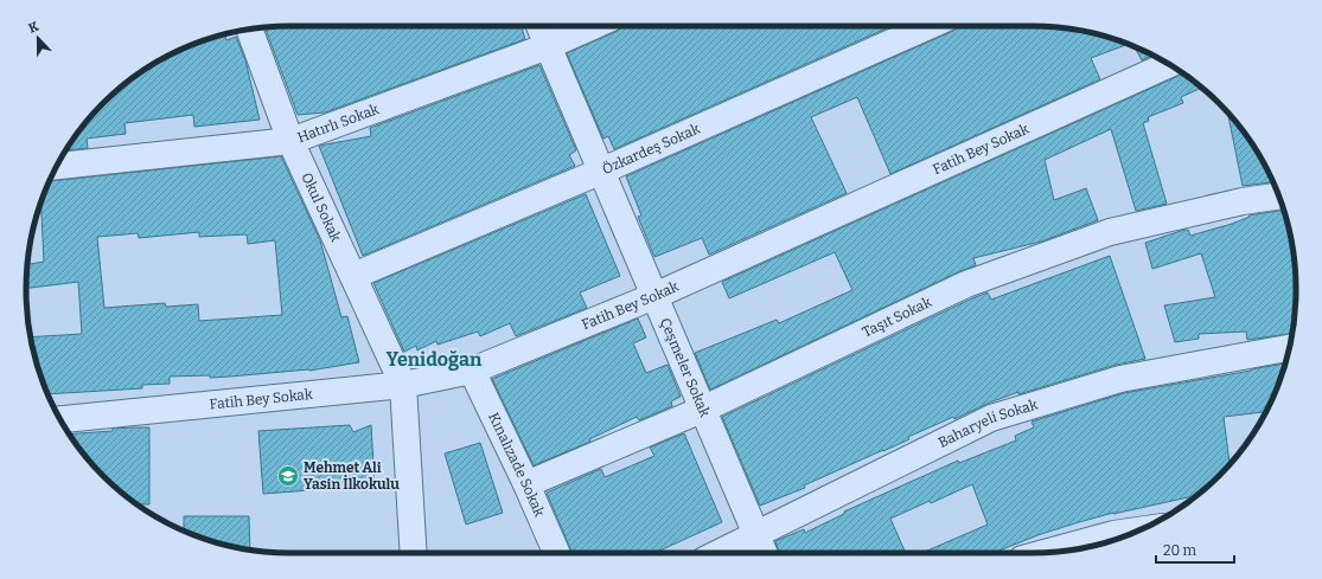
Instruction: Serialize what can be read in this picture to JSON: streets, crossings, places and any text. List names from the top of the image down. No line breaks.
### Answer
{"streets":{"street":["Hatırlı Sokak","Özkardeş Sokak","Fatih Bey Sokak","Okul Sokak","Taşıt Sokak","Çeşmeler Sokak","Baharyeli Sokak","Kınalızade Sokak"]},"crossings":[["Hatırlı Sokak","Okul Sokak"],["Hatırlı Sokak","Çeşmeler Sokak"],["Özkardeş Sokak","Okul Sokak"],["Özkardeş Sokak","Çeşmeler Sokak"],["Fatih Bey Sokak","Okul Sokak"],["Fatih Bey Sokak","Çeşmeler Sokak"],["Fatih Bey Sokak","Kınalızade Sokak"],["Taşıt Sokak","Çeşmeler Sokak"],["Taşıt Sokak","Kınalızade Sokak"],["Çeşmeler Sokak","Baharyeli Sokak"]],"districts":["Yenidoğan"],"places":{"school or university":["Mehmet Ali Yasin İlkokulu"]},"scale_bar":"20 m","north":"top"}
